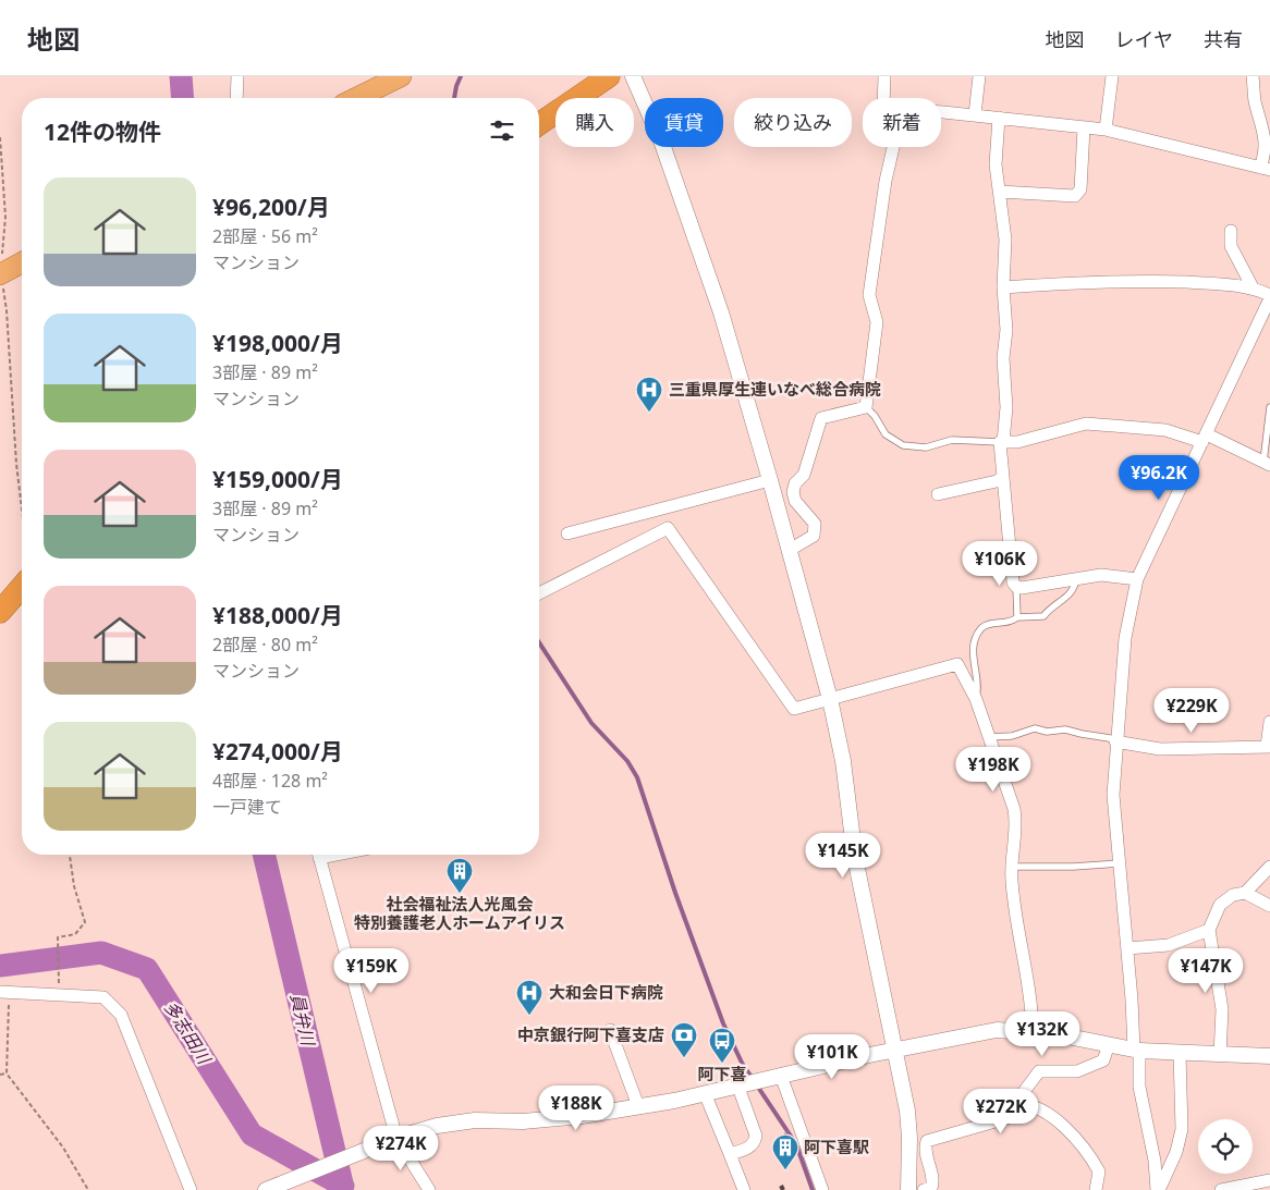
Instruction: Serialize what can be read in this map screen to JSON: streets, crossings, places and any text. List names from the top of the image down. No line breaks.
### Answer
{"water":["員弁川","多志田川"],"places":{"hospital":["三重県厚生連いなべ総合病院","大和会日下病院"],"building":["社会福祉法人光風会 特別養護老人ホームアイリス","阿下喜駅"],"bank":["中京銀行阿下喜支店"],"bus stop":["阿下喜"]},"page":{"header":"地図","nav":["地図","レイヤ","共有"],"chip":["購入","賃貸","絞り込み","新着"],"heading":"12件の物件","list":[{"name":"¥96,200/月","note":"2部屋 · 56 m² · マンション"},{"name":"¥198,000/月","note":"3部屋 · 89 m² · マンション"},{"name":"¥159,000/月","note":"3部屋 · 89 m² · マンション"},{"name":"¥188,000/月","note":"2部屋 · 80 m² · マンション"},{"name":"¥274,000/月","note":"4部屋 · 128 m² · 一戸建て"}],"price":["¥96.2K","¥106K","¥229K","¥198K","¥145K","¥159K","¥147K","¥132K","¥101K","¥188K","¥272K","¥274K"]}}
